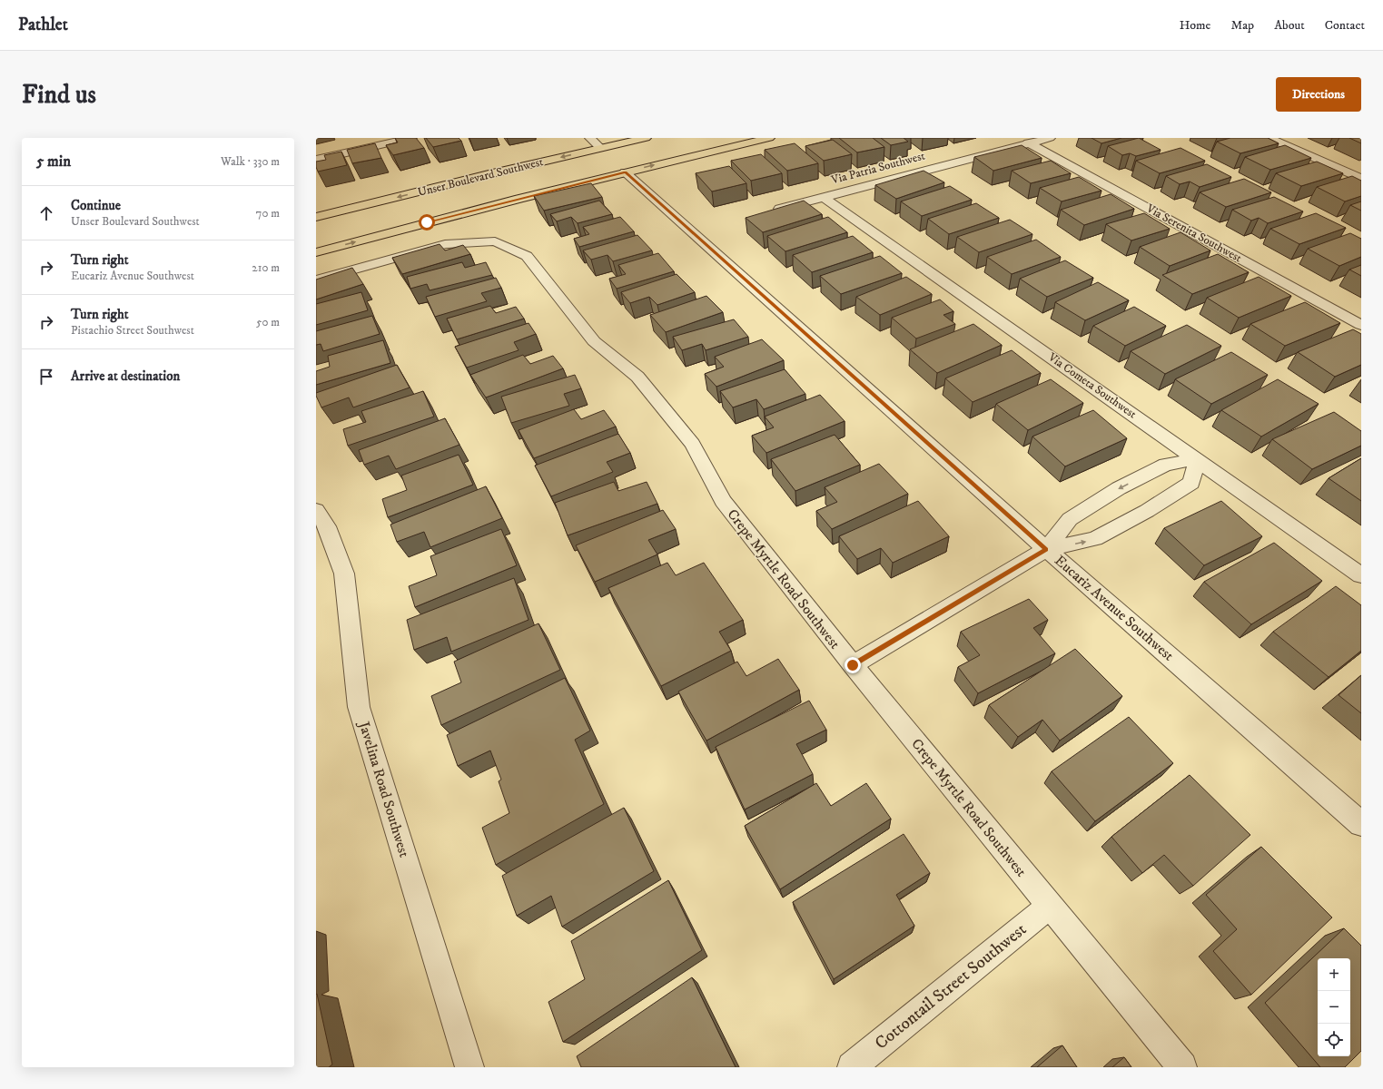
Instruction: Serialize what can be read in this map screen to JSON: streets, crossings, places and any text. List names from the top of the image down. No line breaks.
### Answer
{"streets":{"main road":["Unser Boulevard Southwest"],"street":["Via Patria Southwest","Via Serenita Southwest","Via Cometa Southwest","Crepe Myrtle Road Southwest","Eucariz Avenue Southwest","Javelina Road Southwest","Cottontail Street Southwest"]},"crossings":[["Via Patria Southwest","Via Serenita Southwest"],["Via Patria Southwest","Via Cometa Southwest"],["Crepe Myrtle Road Southwest","Cottontail Street Southwest"]],"page":{"header":"Pathlet","nav":["Home","Map","About","Contact"],"buttons":"Directions","title":"Find us","heading":["5 min","Walk · 330 m"],"list":[["Continue","Unser Boulevard Southwest","70 m"],["Turn right","Eucariz Avenue Southwest","210 m"],["Turn right","Pistachio Street Southwest","50 m"],"Arrive at destination"],"map_buttons":["+","−"]}}
